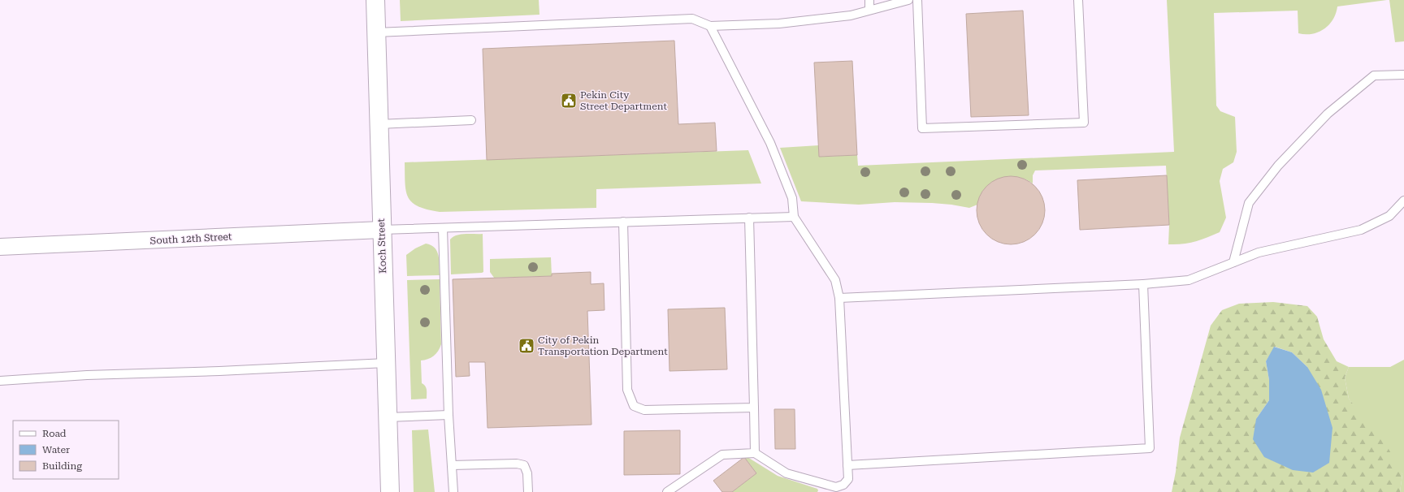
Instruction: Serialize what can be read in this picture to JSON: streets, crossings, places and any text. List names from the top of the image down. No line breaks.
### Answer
{"streets":{"street":["South 12th Street","Koch Street"]},"crossings":[["South 12th Street","Koch Street"]],"places":{"public building":["Pekin City Street Department","City of Pekin Transportation Department"]},"legend":["Road","Water","Building"]}
